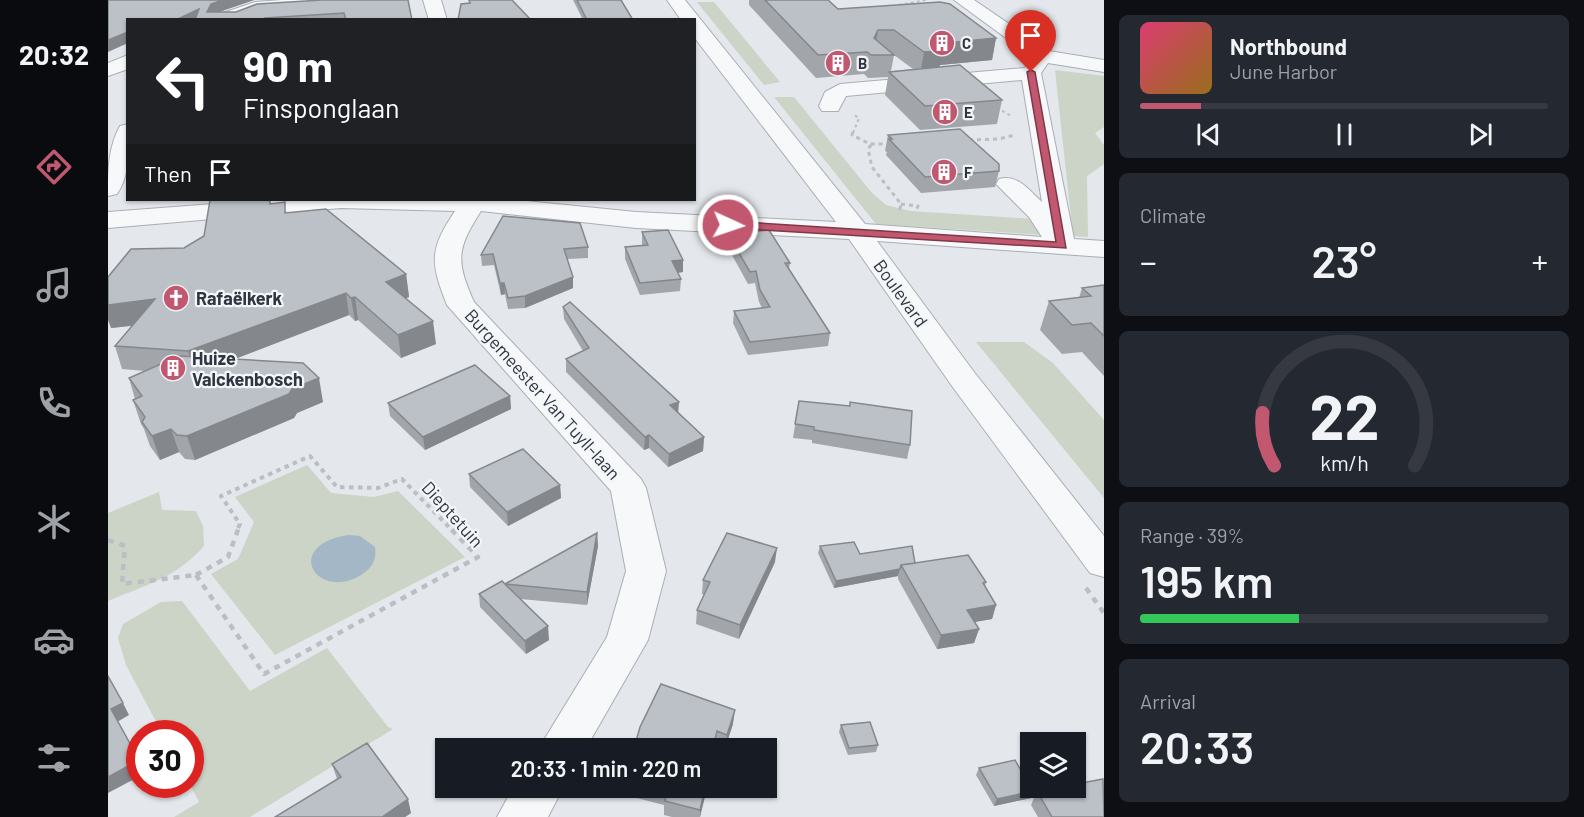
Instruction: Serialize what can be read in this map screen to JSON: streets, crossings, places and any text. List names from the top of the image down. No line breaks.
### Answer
{"streets":{"street":["Boulevard","Burgemeester Van Tuyll-laan"],"path":["Dieptetuin"]},"places":{"building":["C","B","E","F","Huize Valckenbosch"],"church":["Rafaëlkerk"]},"page":{"tabs":"20:32","turn":["90 m","Finsponglaan"],"song":["Northbound","June Harbor"],"then":"Then","tile":["Climate",["Range · 39%","195 km"],["Arrival","20:33"]],"heat":["−","23°","+"],"limit":"30","trip":"20:33 · 1 min · 220 m","gauge":["22","km/h"]}}
